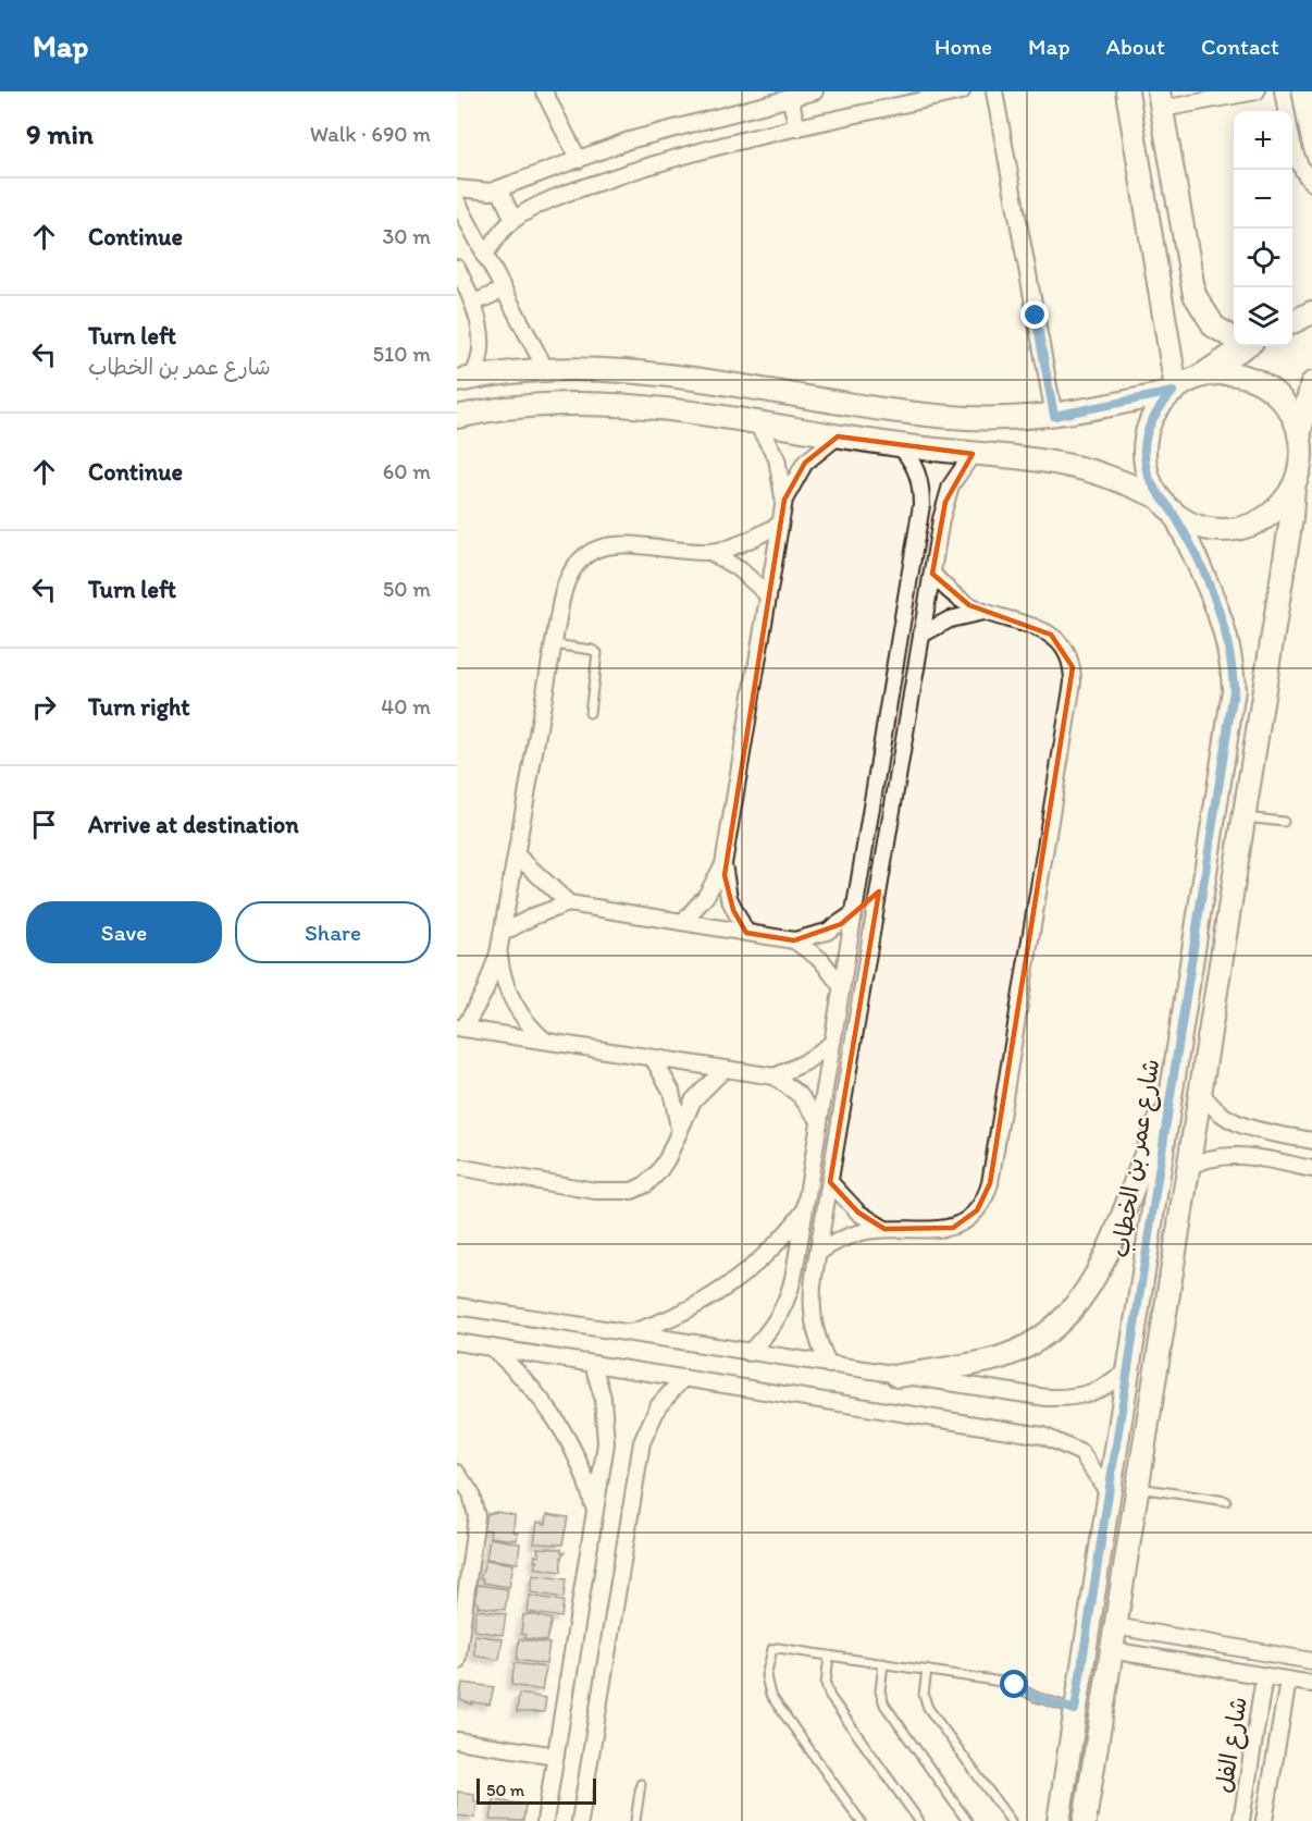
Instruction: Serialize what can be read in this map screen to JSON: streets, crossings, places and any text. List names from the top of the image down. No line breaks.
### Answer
{"streets":{"street":["شارع عمر بن الخطاب","شارع الفل"]},"scale_bar":"50 m","page":{"header":"Map","nav":["Home","Map","About","Contact"],"heading":["9 min","Walk · 690 m"],"map_buttons":["+","−"],"list":[["Continue","30 m"],["Turn left","شارع عمر بن الخطاب","510 m"],["Continue","60 m"],["Turn left","50 m"],["Turn right","40 m"],"Arrive at destination"],"buttons":["Save","Share"],"scale":"50 m"}}
